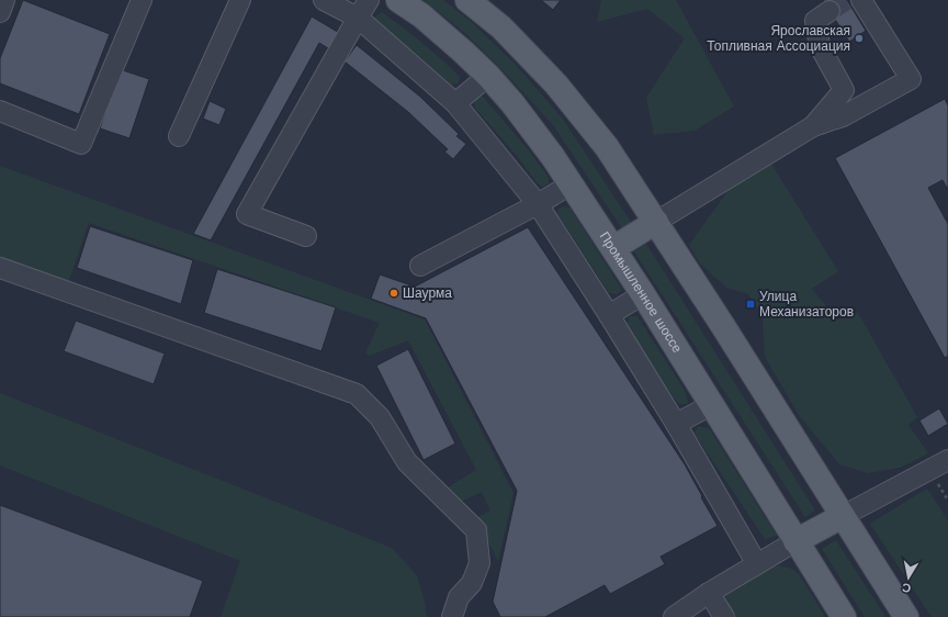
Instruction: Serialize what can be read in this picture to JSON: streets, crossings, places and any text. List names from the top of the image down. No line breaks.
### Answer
{"streets":{"main road":["Промышленное шоссе"]},"places":{"other":["Ярославская Топливная Ассоциация","Шаурма"],"transit":["Улица Механизаторов"]},"north":"bottom"}
